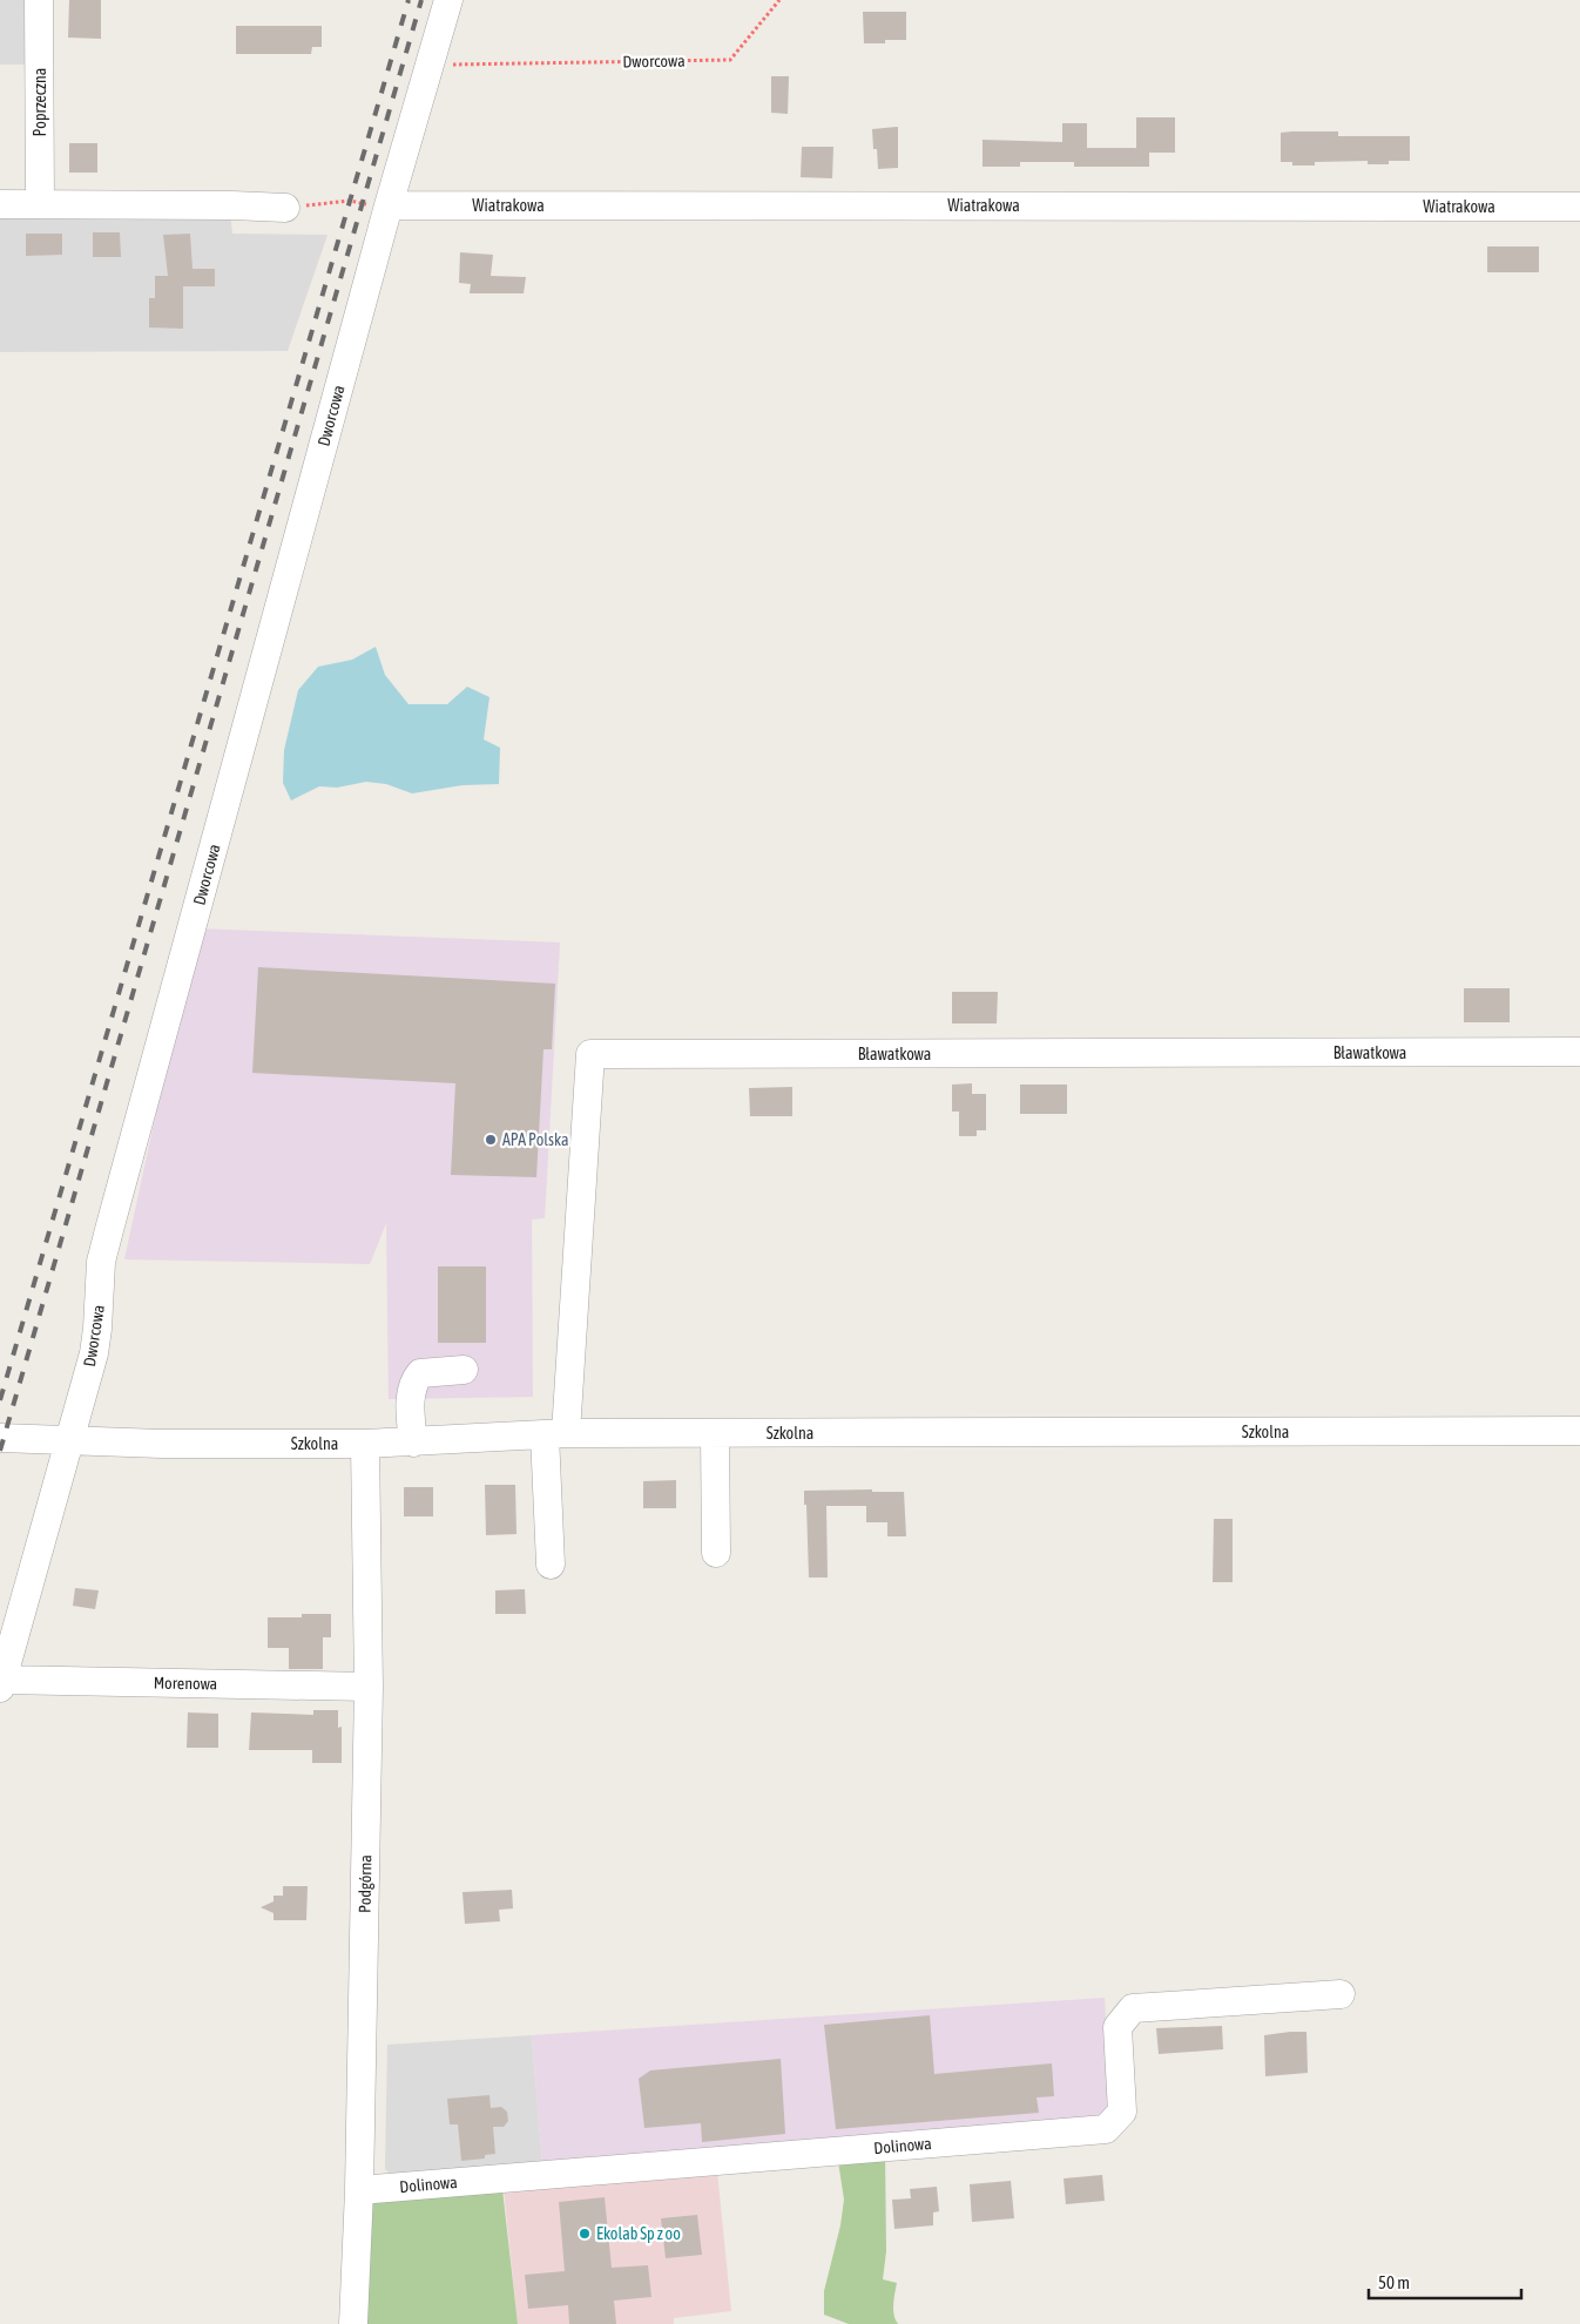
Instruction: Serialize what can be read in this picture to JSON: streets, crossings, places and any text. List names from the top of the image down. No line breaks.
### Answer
{"streets":{"street":["Dworcowa","Poprzeczna","Wiatrakowa","Bławatkowa","Szkolna","Morenowa","Podgórna","Dolinowa"]},"crossings":[["Dworcowa","Wiatrakowa"],["Dworcowa","Szkolna"],["Dworcowa","Morenowa"],["Bławatkowa","Szkolna"],["Szkolna","Podgórna"],["Morenowa","Podgórna"],["Podgórna","Dolinowa"]],"places":["APA Polska","Ekolab Sp z oo"],"scale_bar":"50 m"}
